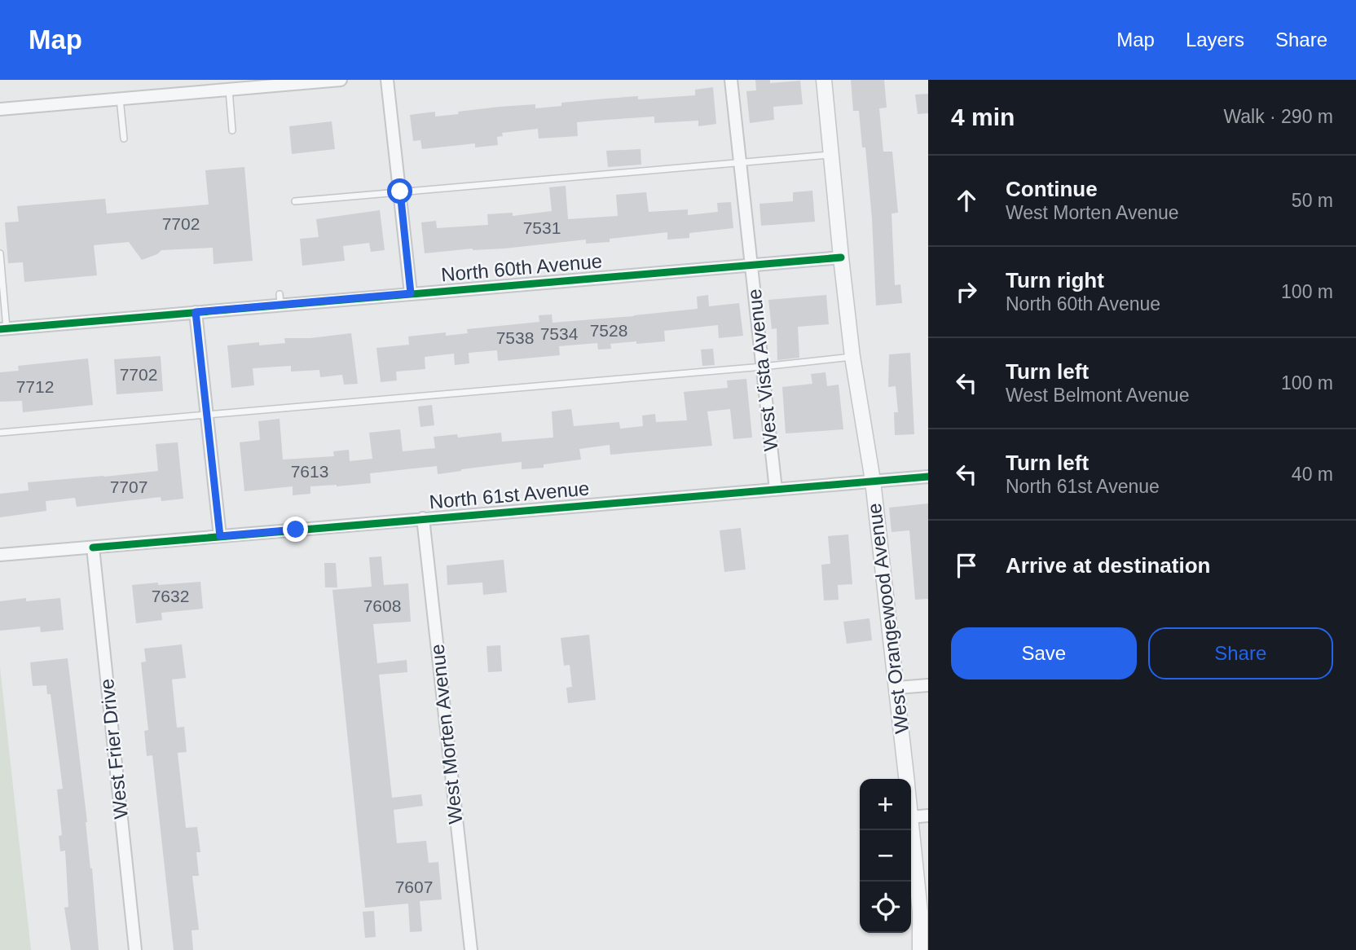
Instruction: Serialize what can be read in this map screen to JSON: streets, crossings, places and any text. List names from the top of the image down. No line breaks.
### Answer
{"streets":{"street":["North 60th Avenue","West Vista Avenue","North 61st Avenue","West Orangewood Avenue","West Morten Avenue","West Frier Drive"]},"crossings":[["North 60th Avenue","West Vista Avenue"],["North 60th Avenue","West Orangewood Avenue"],["West Vista Avenue","North 61st Avenue"],["North 61st Avenue","West Orangewood Avenue"],["North 61st Avenue","West Morten Avenue"],["North 61st Avenue","West Frier Drive"]],"house_numbers":["7702","7531","7528","7534","7538","7702","7712","7613","7707","7632","7608","7607"],"page":{"header":"Map","nav":["Map","Layers","Share"],"heading":["4 min","Walk · 290 m"],"list":[["Continue","West Morten Avenue","50 m"],["Turn right","North 60th Avenue","100 m"],["Turn left","West Belmont Avenue","100 m"],["Turn left","North 61st Avenue","40 m"],"Arrive at destination"],"buttons":["Save","Share"],"map_buttons":["+","−"]}}
